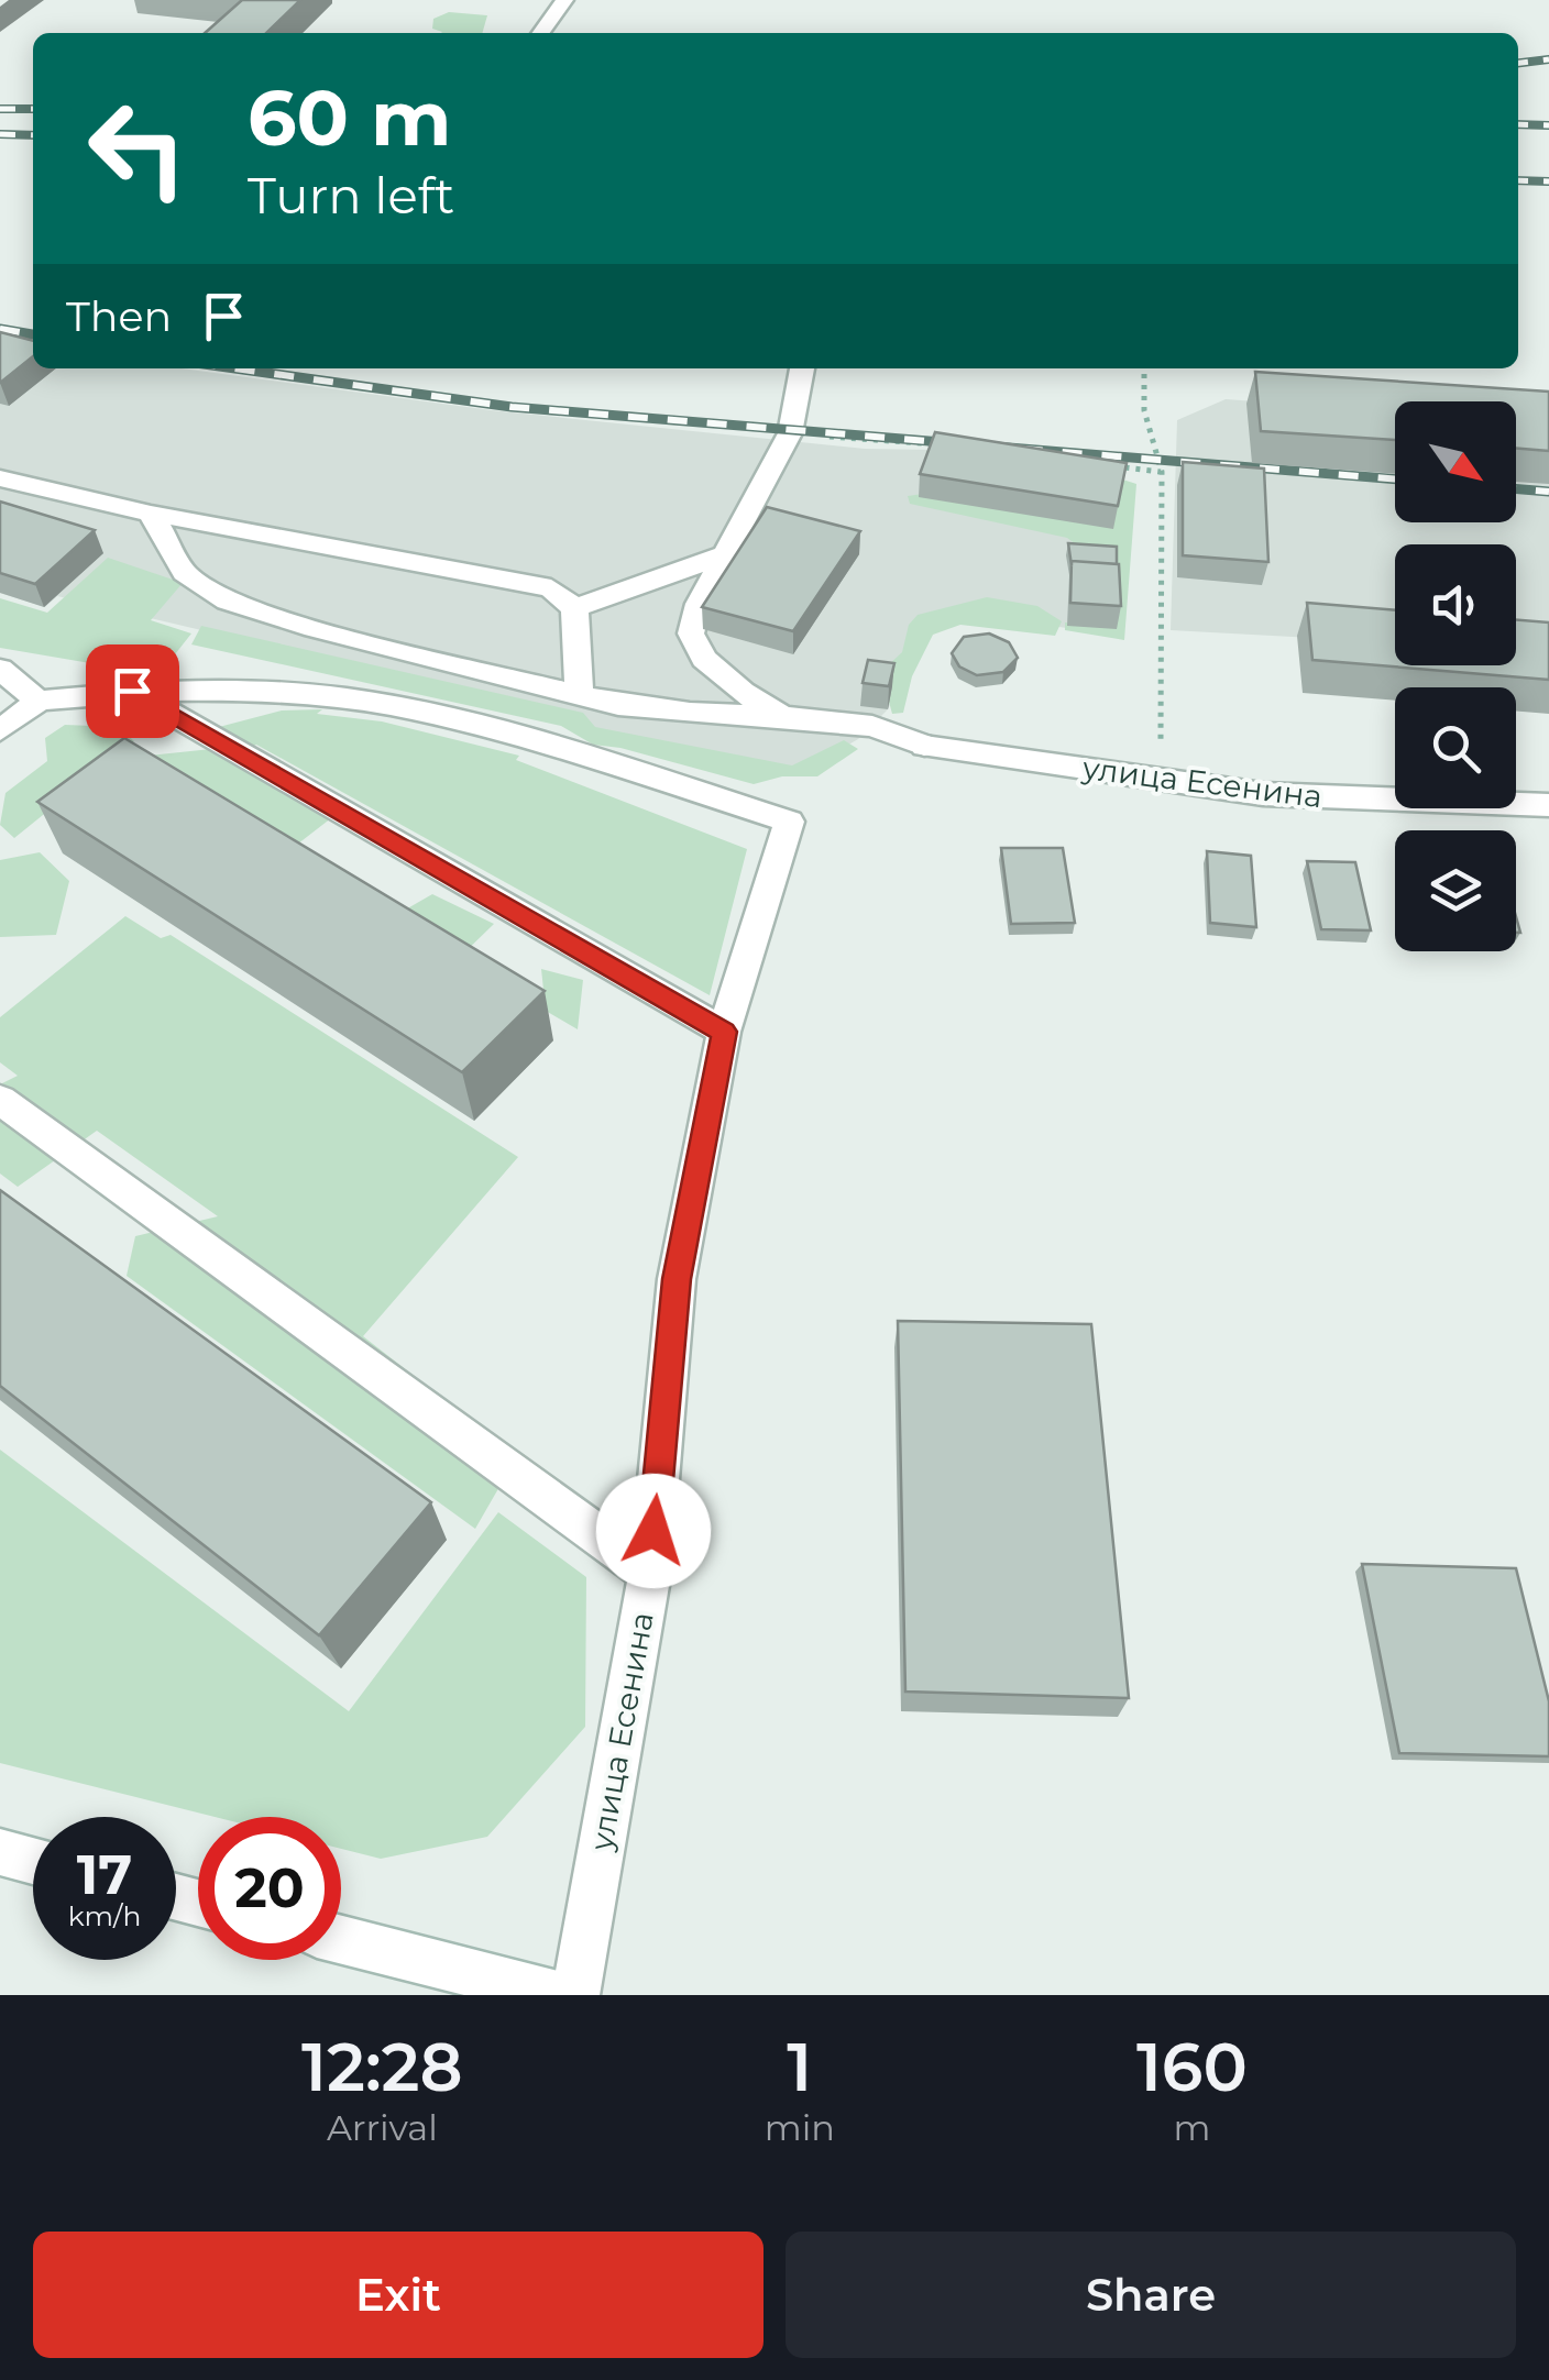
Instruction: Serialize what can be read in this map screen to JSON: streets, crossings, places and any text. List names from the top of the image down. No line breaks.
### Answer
{"streets":{"street":["улица Есенина"]},"north":"bottom right","page":{"turn":["60 m","Turn left"],"then":"Then","speed":"17 km/h","limit":"20","eta":["12:28","Arrival","1","min","160","m"],"buttons":["Exit","Share"]}}
